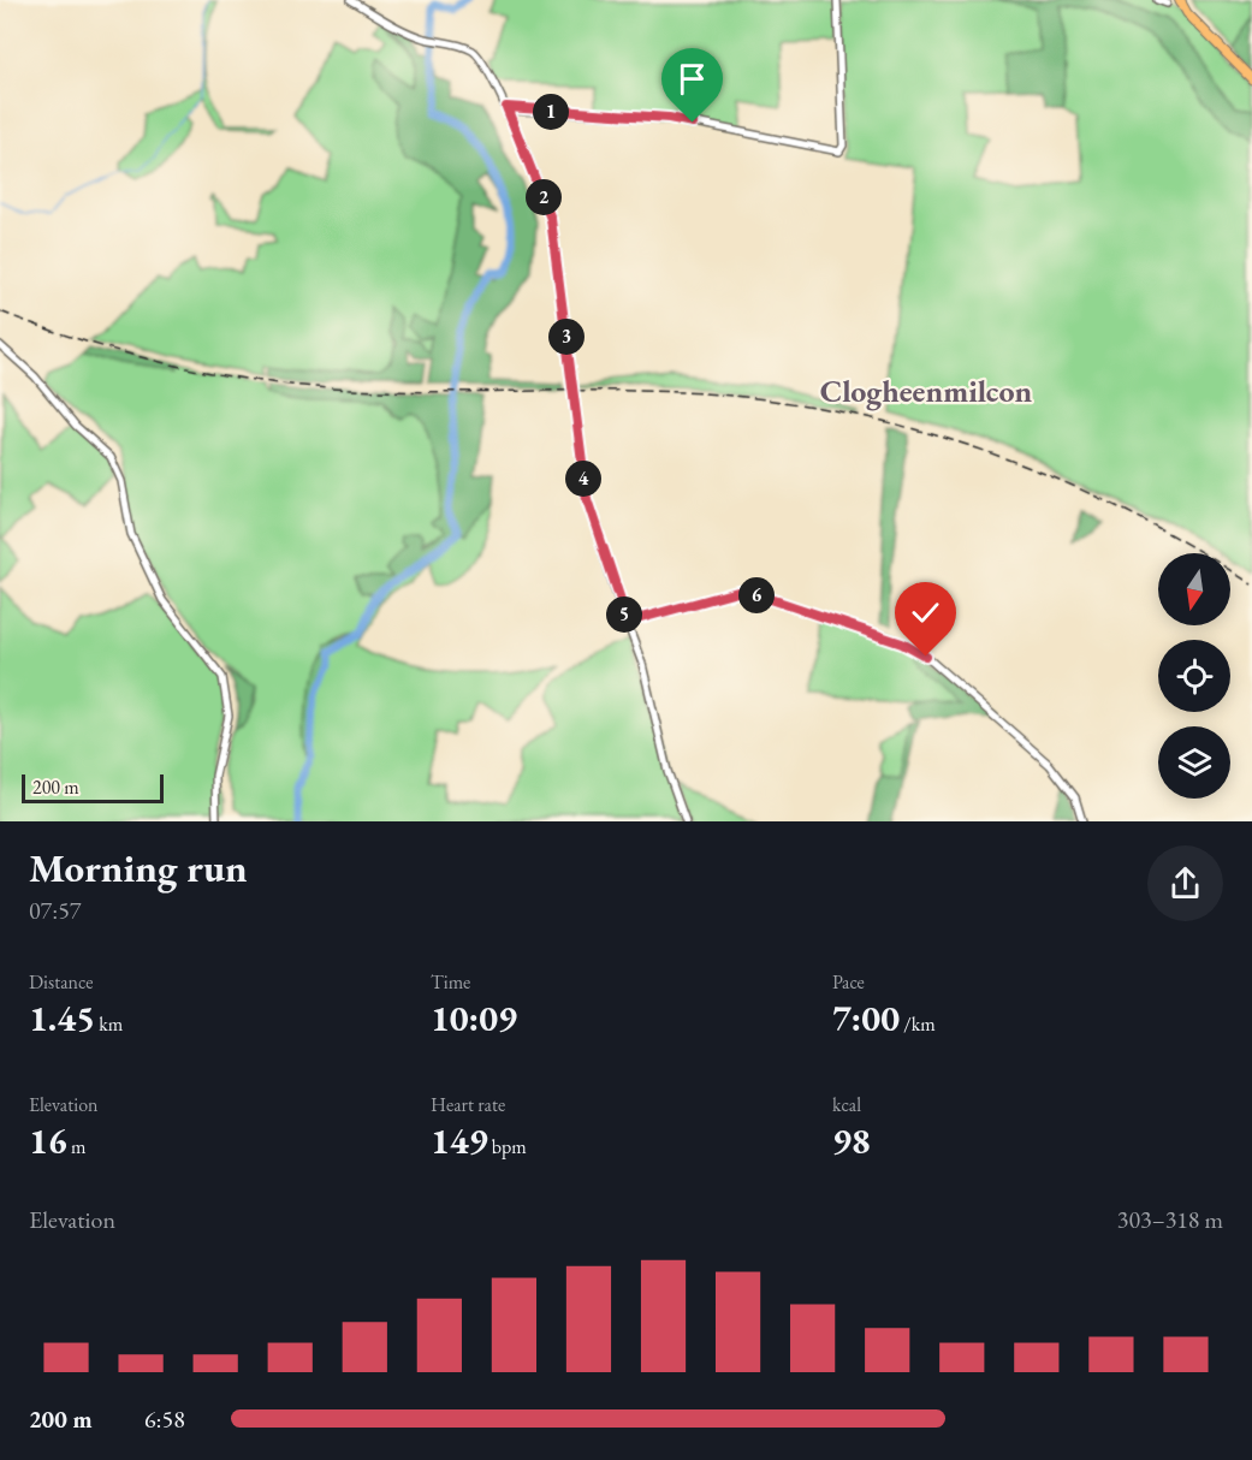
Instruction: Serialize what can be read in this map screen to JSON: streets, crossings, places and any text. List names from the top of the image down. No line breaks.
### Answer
{"districts":["Clogheenmilcon"],"scale_bar":"200 m","north":"bottom","page":{"pins":["1","2","3","4","6","5"],"scale":"200 m","heading":["Morning run","07:57"],"stats":[["Distance","1.45 km"],["Time","10:09"],["Pace","7:00 /km"],["Elevation","16 m"],["Heart rate","149 bpm"],["kcal","98"]],"chart":["Elevation","303–318 m"],"list":[{"name":"200 m","note":"6:58"}]}}
